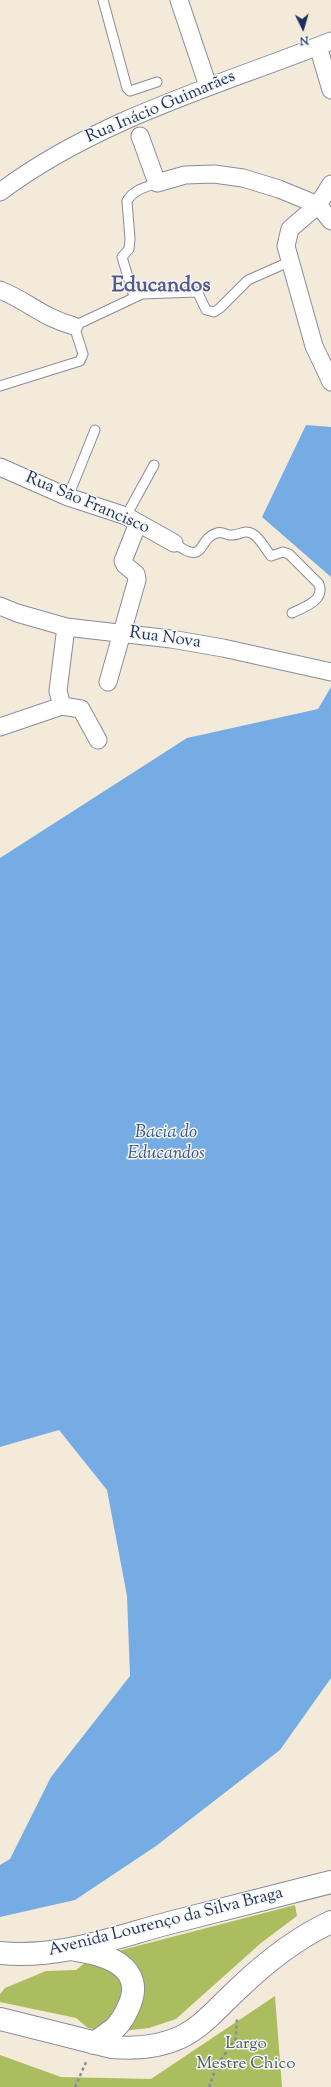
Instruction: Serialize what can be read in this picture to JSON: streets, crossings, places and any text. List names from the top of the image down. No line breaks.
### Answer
{"streets":{"street":["Rua Inácio Guimarães","Rua São Francisco","Rua Nova","Avenida Lourenço da Silva Braga"]},"districts":["Educandos"],"water":["Bacia do Educandos"],"parks":["Largo Mestre Chico"],"north":"bottom"}
